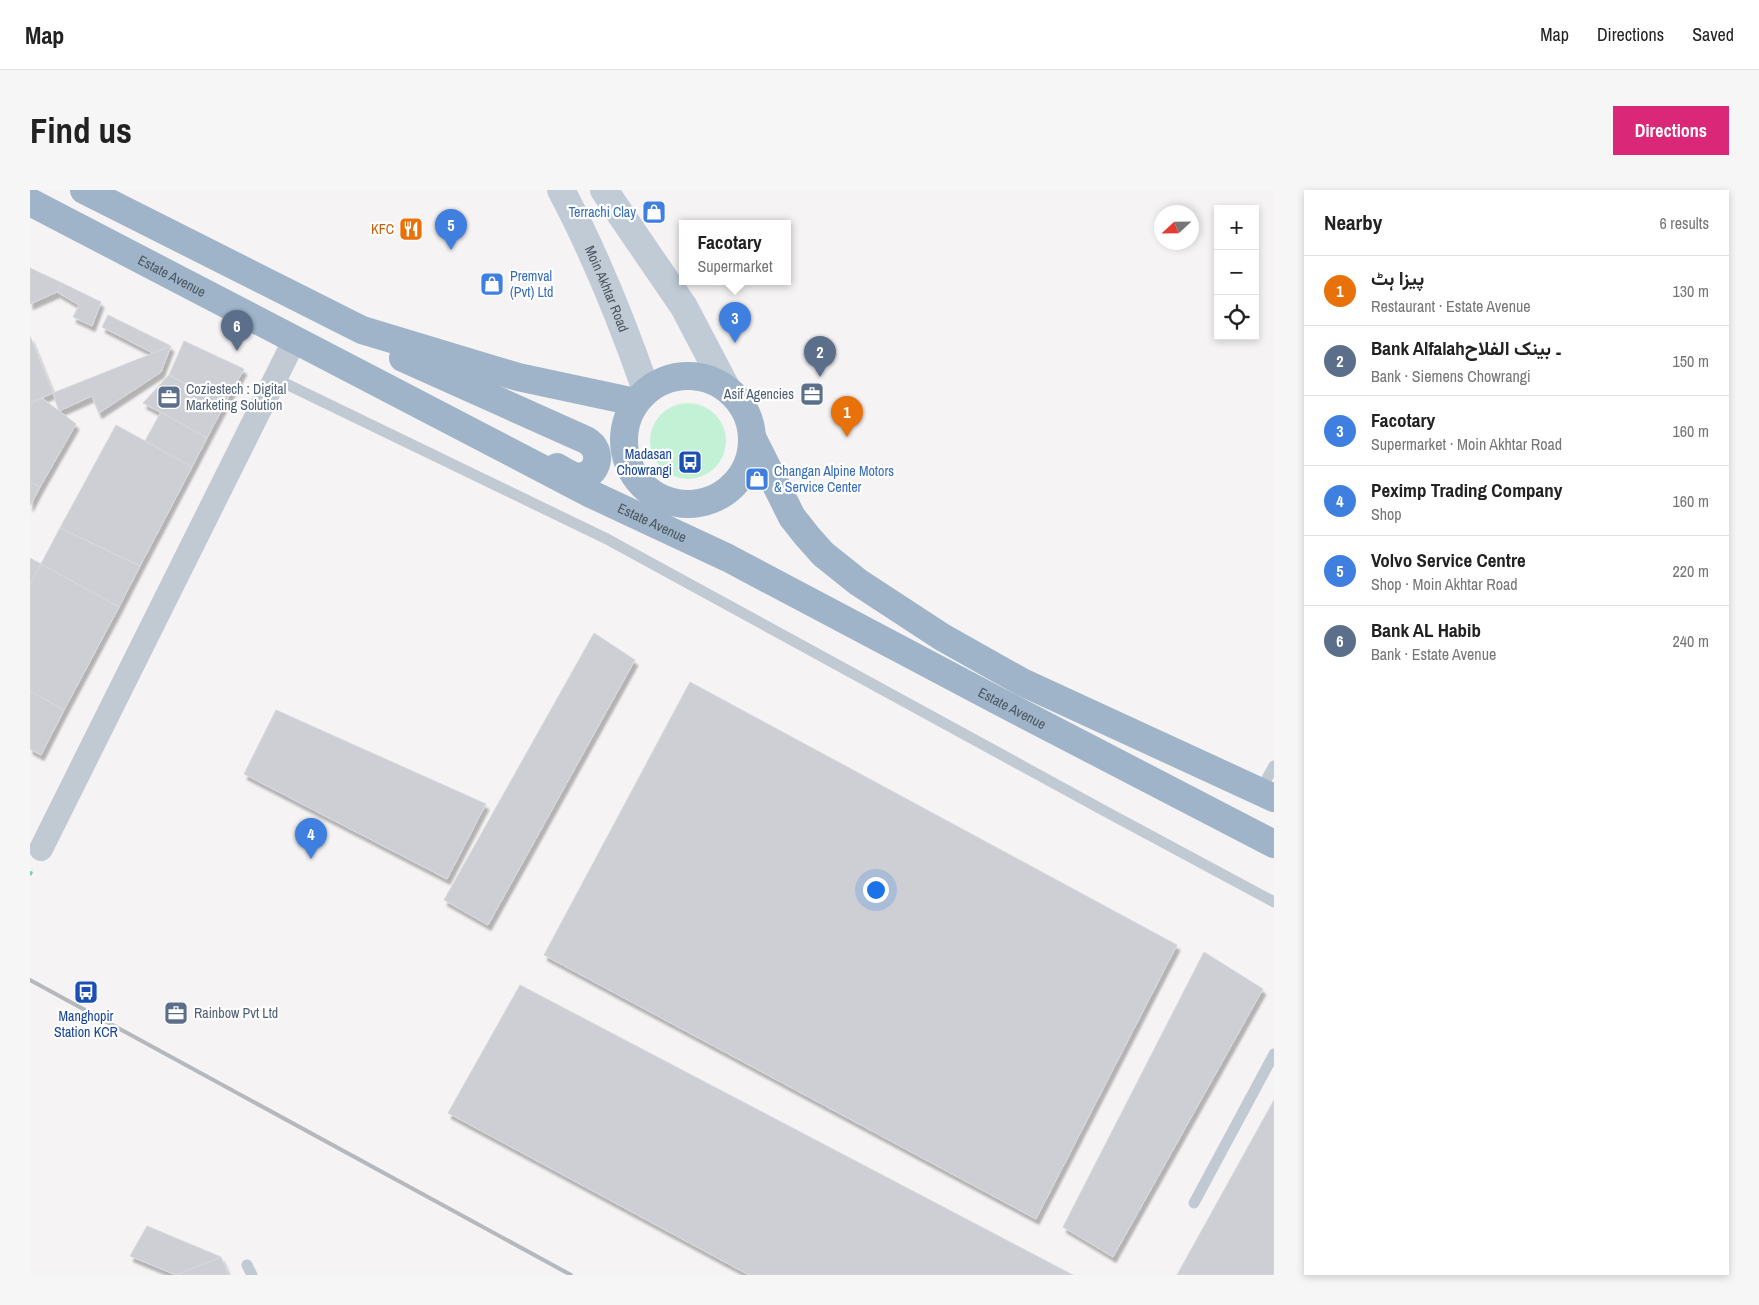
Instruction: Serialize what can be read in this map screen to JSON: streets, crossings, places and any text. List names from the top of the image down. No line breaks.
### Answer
{"streets":{"highway":["Estate Avenue"],"main road":["Moin Akhtar Road"]},"crossings":[["Estate Avenue","Moin Akhtar Road"]],"places":{"shop":["Terrachi Clay","Premval (Pvt) Ltd","Changan Alpine Motors & Service Center"],"restaurant":["KFC"],"office":["Asif Agencies","Coziestech : Digital Marketing Solution","Rainbow Pvt Ltd"],"bus stop":["Madasan Chowrangi","Manghopir Station KCR"]},"north":"left","page":{"header":"Map","nav":["Map","Directions","Saved"],"buttons":"Directions","title":"Find us","heading":["Nearby","6 results"],"map_buttons":["+","−"],"pins":["5","3","6","2","1","4"],"popup":["Facotary","Supermarket"],"list":[{"mark":"1","name":"پیزا ہٹ","note":"Restaurant · Estate Avenue","value":"130 m"},{"mark":"2","name":"Bank Alfalah۔ بینک الفلاح","note":"Bank · Siemens Chowrangi","value":"150 m"},{"mark":"3","name":"Facotary","note":"Supermarket · Moin Akhtar Road","value":"160 m"},{"mark":"4","name":"Peximp Trading Company","note":"Shop","value":"160 m"},{"mark":"5","name":"Volvo Service Centre","note":"Shop · Moin Akhtar Road","value":"220 m"},{"mark":"6","name":"Bank AL Habib","note":"Bank · Estate Avenue","value":"240 m"}]}}
